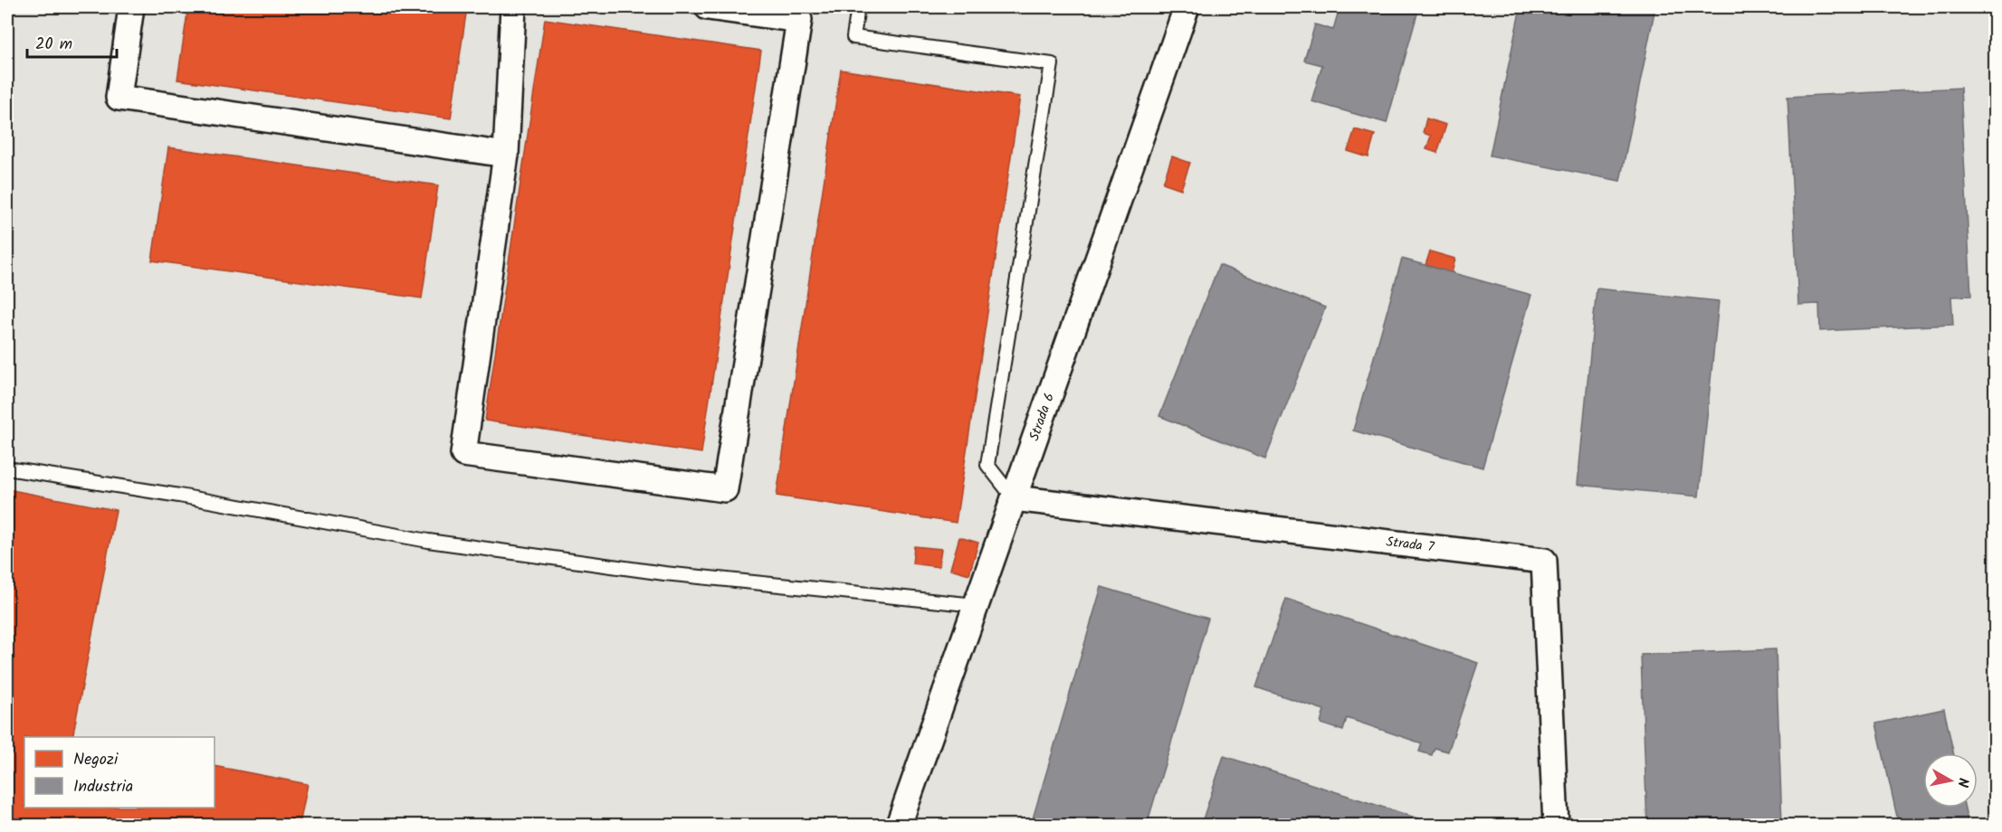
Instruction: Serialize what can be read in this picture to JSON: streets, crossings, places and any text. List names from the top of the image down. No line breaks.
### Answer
{"streets":{"street":["Strada 6","Strada 7"]},"crossings":[["Strada 6","Strada 7"]],"legend":["Negozi","Industria"],"scale_bar":"20 m","north":"right"}
